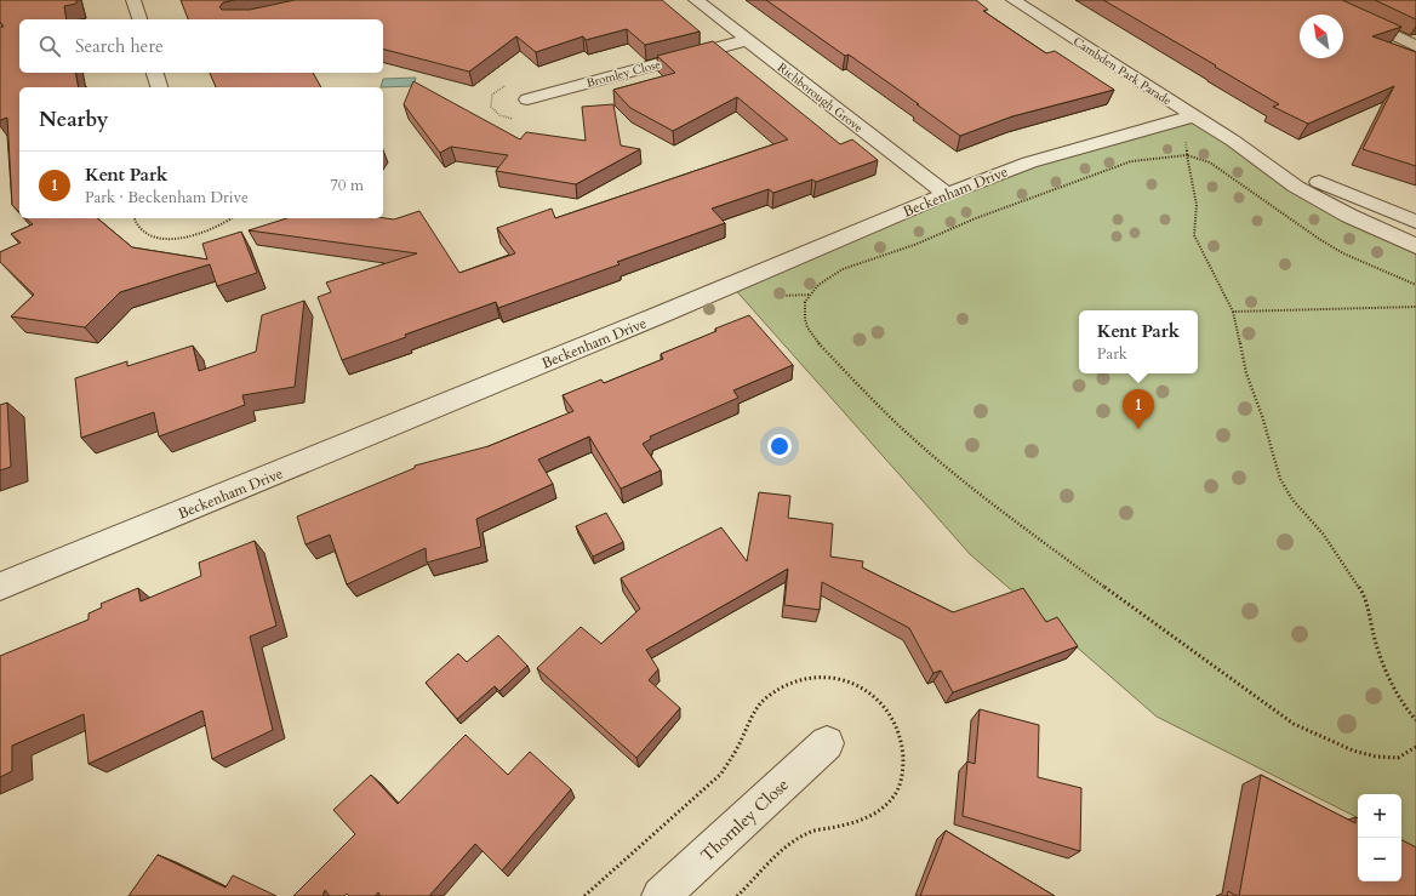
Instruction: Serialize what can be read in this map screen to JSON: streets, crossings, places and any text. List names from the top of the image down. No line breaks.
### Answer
{"streets":{"street":["Cambden Park Parade","Bromley Close","Richborough Grove","Beckenham Drive","Thornley Close"]},"crossings":[["Cambden Park Parade","Beckenham Drive"],["Bromley Close","Richborough Grove"],["Richborough Grove","Beckenham Drive"]],"north":"top left","page":{"search":"Search here","heading":"Nearby","list":[{"mark":"1","name":"Kent Park","note":"Park · Beckenham Drive","value":"70 m"}],"popup":["Kent Park","Park"],"pins":"1","map_buttons":["+","−"]}}
